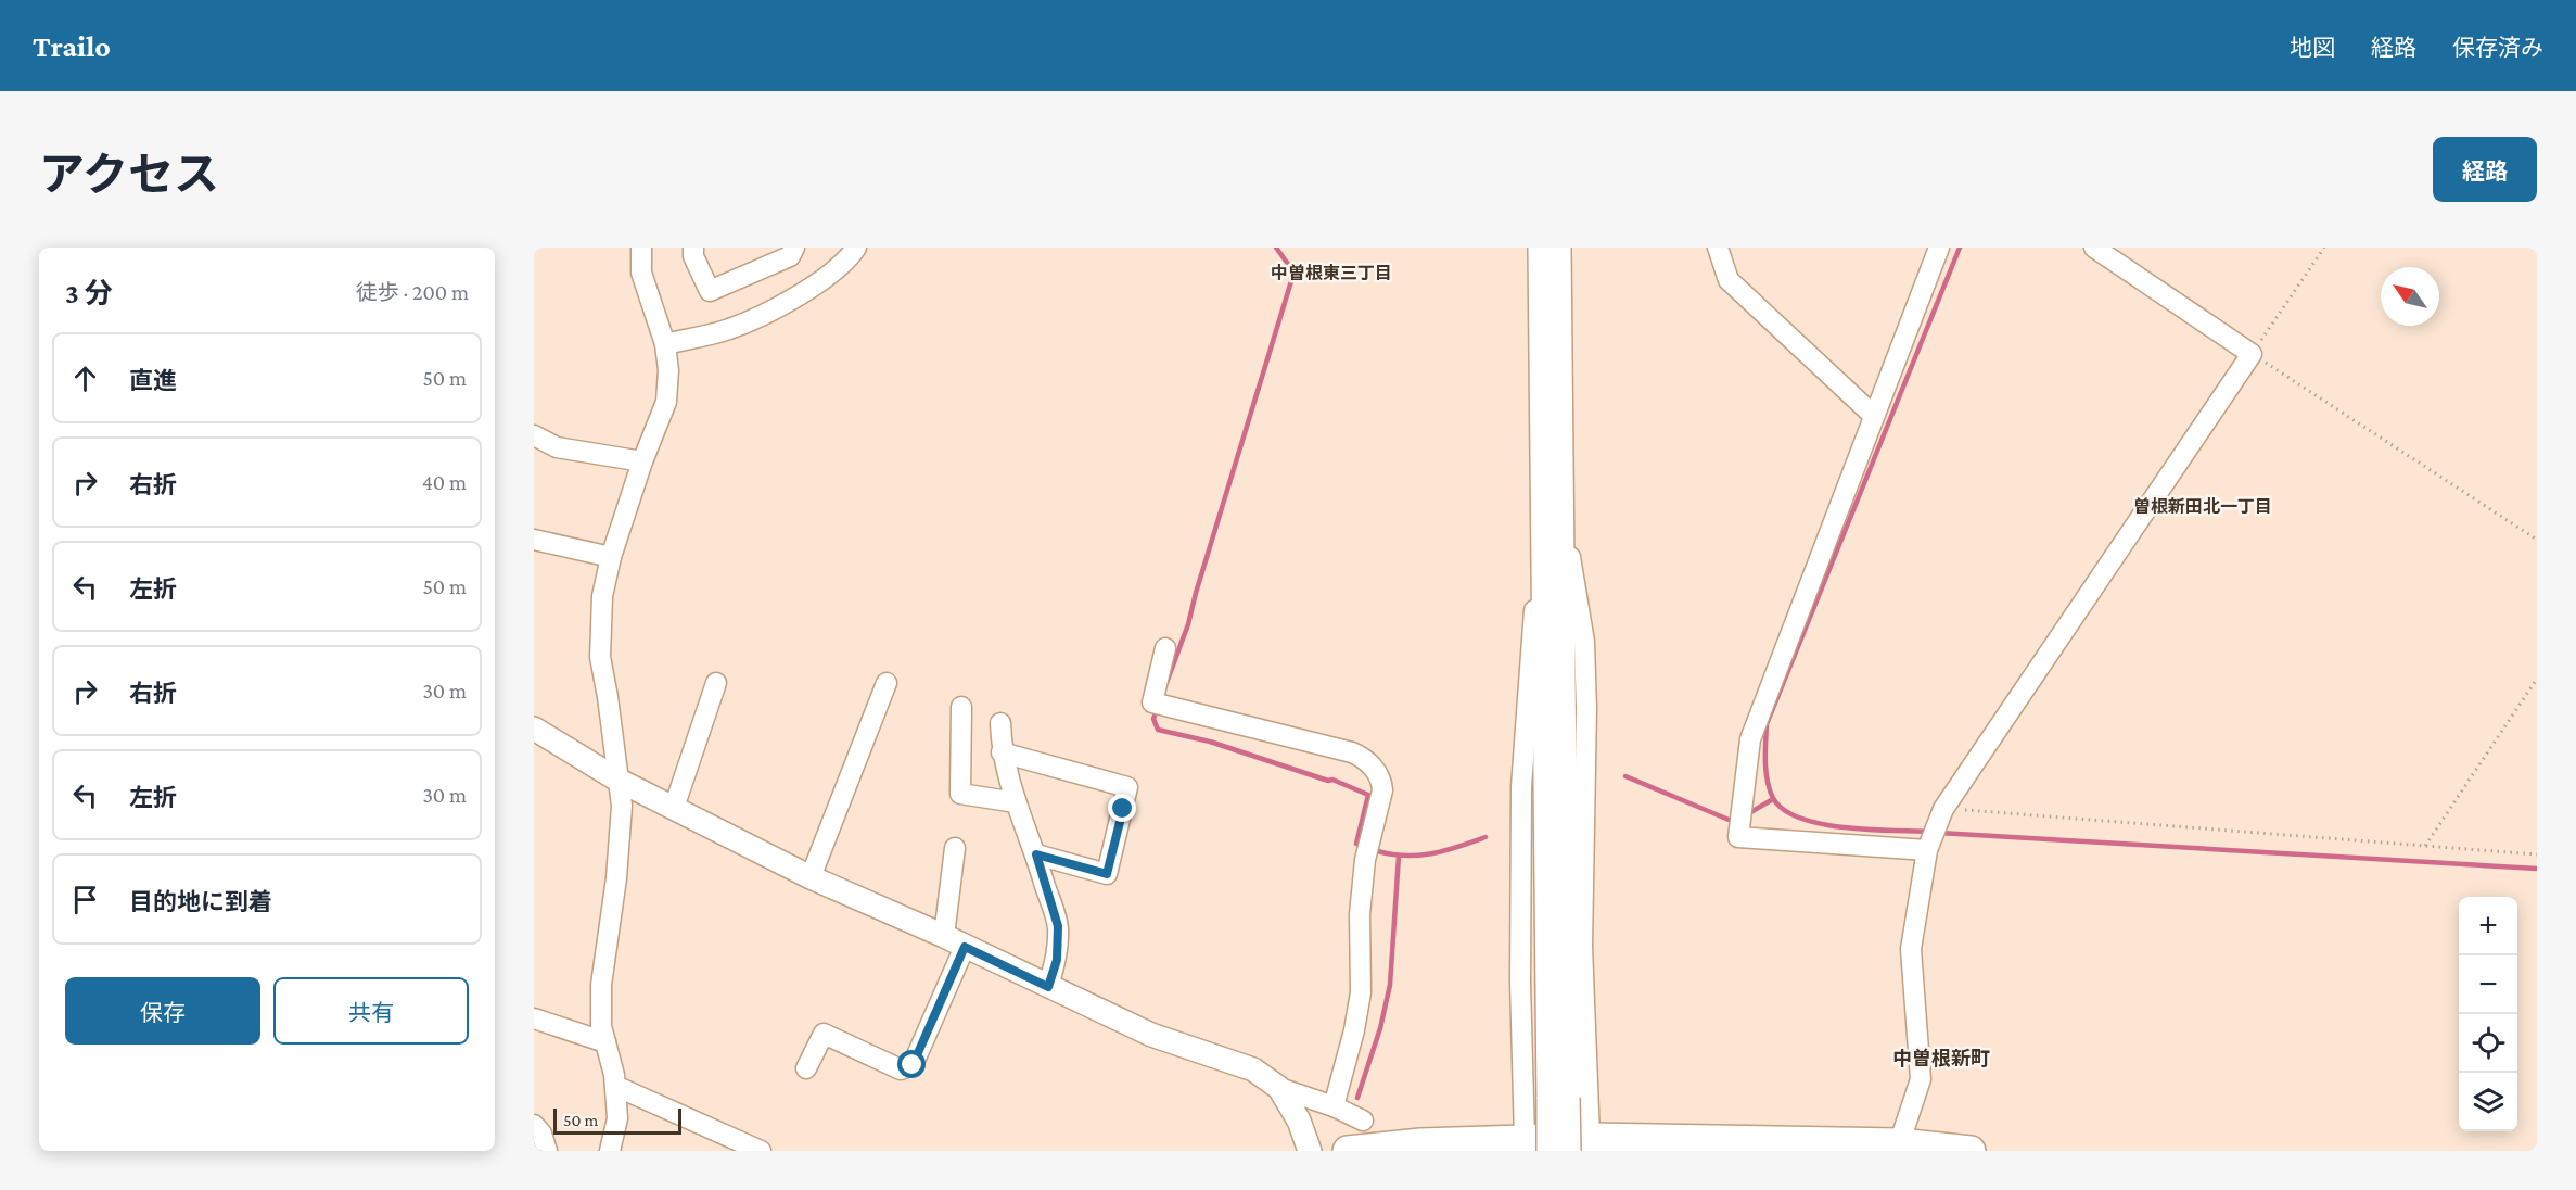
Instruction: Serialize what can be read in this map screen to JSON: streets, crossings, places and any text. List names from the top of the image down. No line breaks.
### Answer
{"districts":["中曽根東三丁目","曽根新田北一丁目","中曽根新町"],"scale_bar":"50 m","north":"top left","page":{"header":"Trailo","nav":["地図","経路","保存済み"],"title":"アクセス","buttons":["経路",["保存","共有"]],"heading":["3 分","徒歩 · 200 m"],"list":[["直進","50 m"],["右折","40 m"],["左折","50 m"],["右折","30 m"],["左折","30 m"],"目的地に到着"],"map_buttons":["+","−"],"scale":"50 m"}}
